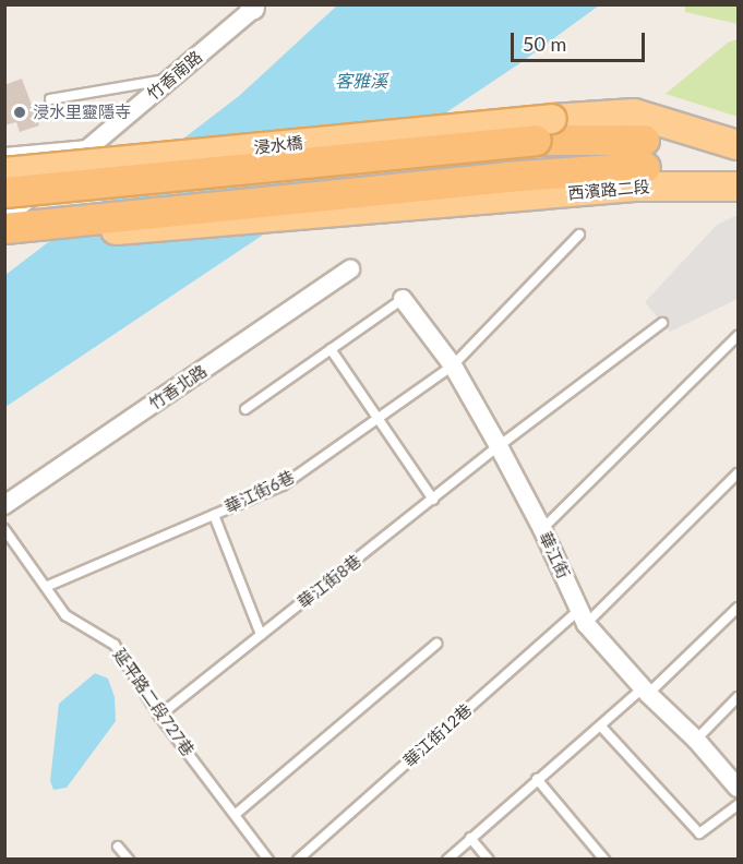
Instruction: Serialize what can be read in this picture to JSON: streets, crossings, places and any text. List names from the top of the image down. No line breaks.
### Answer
{"streets":{"highway":["浸水橋"],"main road":["西濱路二段"],"street":["竹香南路","竹香北路","華江街"],"lane":["華江街6巷","華江街8巷","延平路二段727巷","華江街12巷"]},"crossings":[["華江街6巷","華江街"],["華江街6巷","延平路二段727巷"],["華江街","華江街8巷"],["華江街","華江街12巷"],["華江街8巷","延平路二段727巷"]],"water":["客雅溪"],"places":["浸水里靈隱寺"],"scale_bar":"50 m"}
